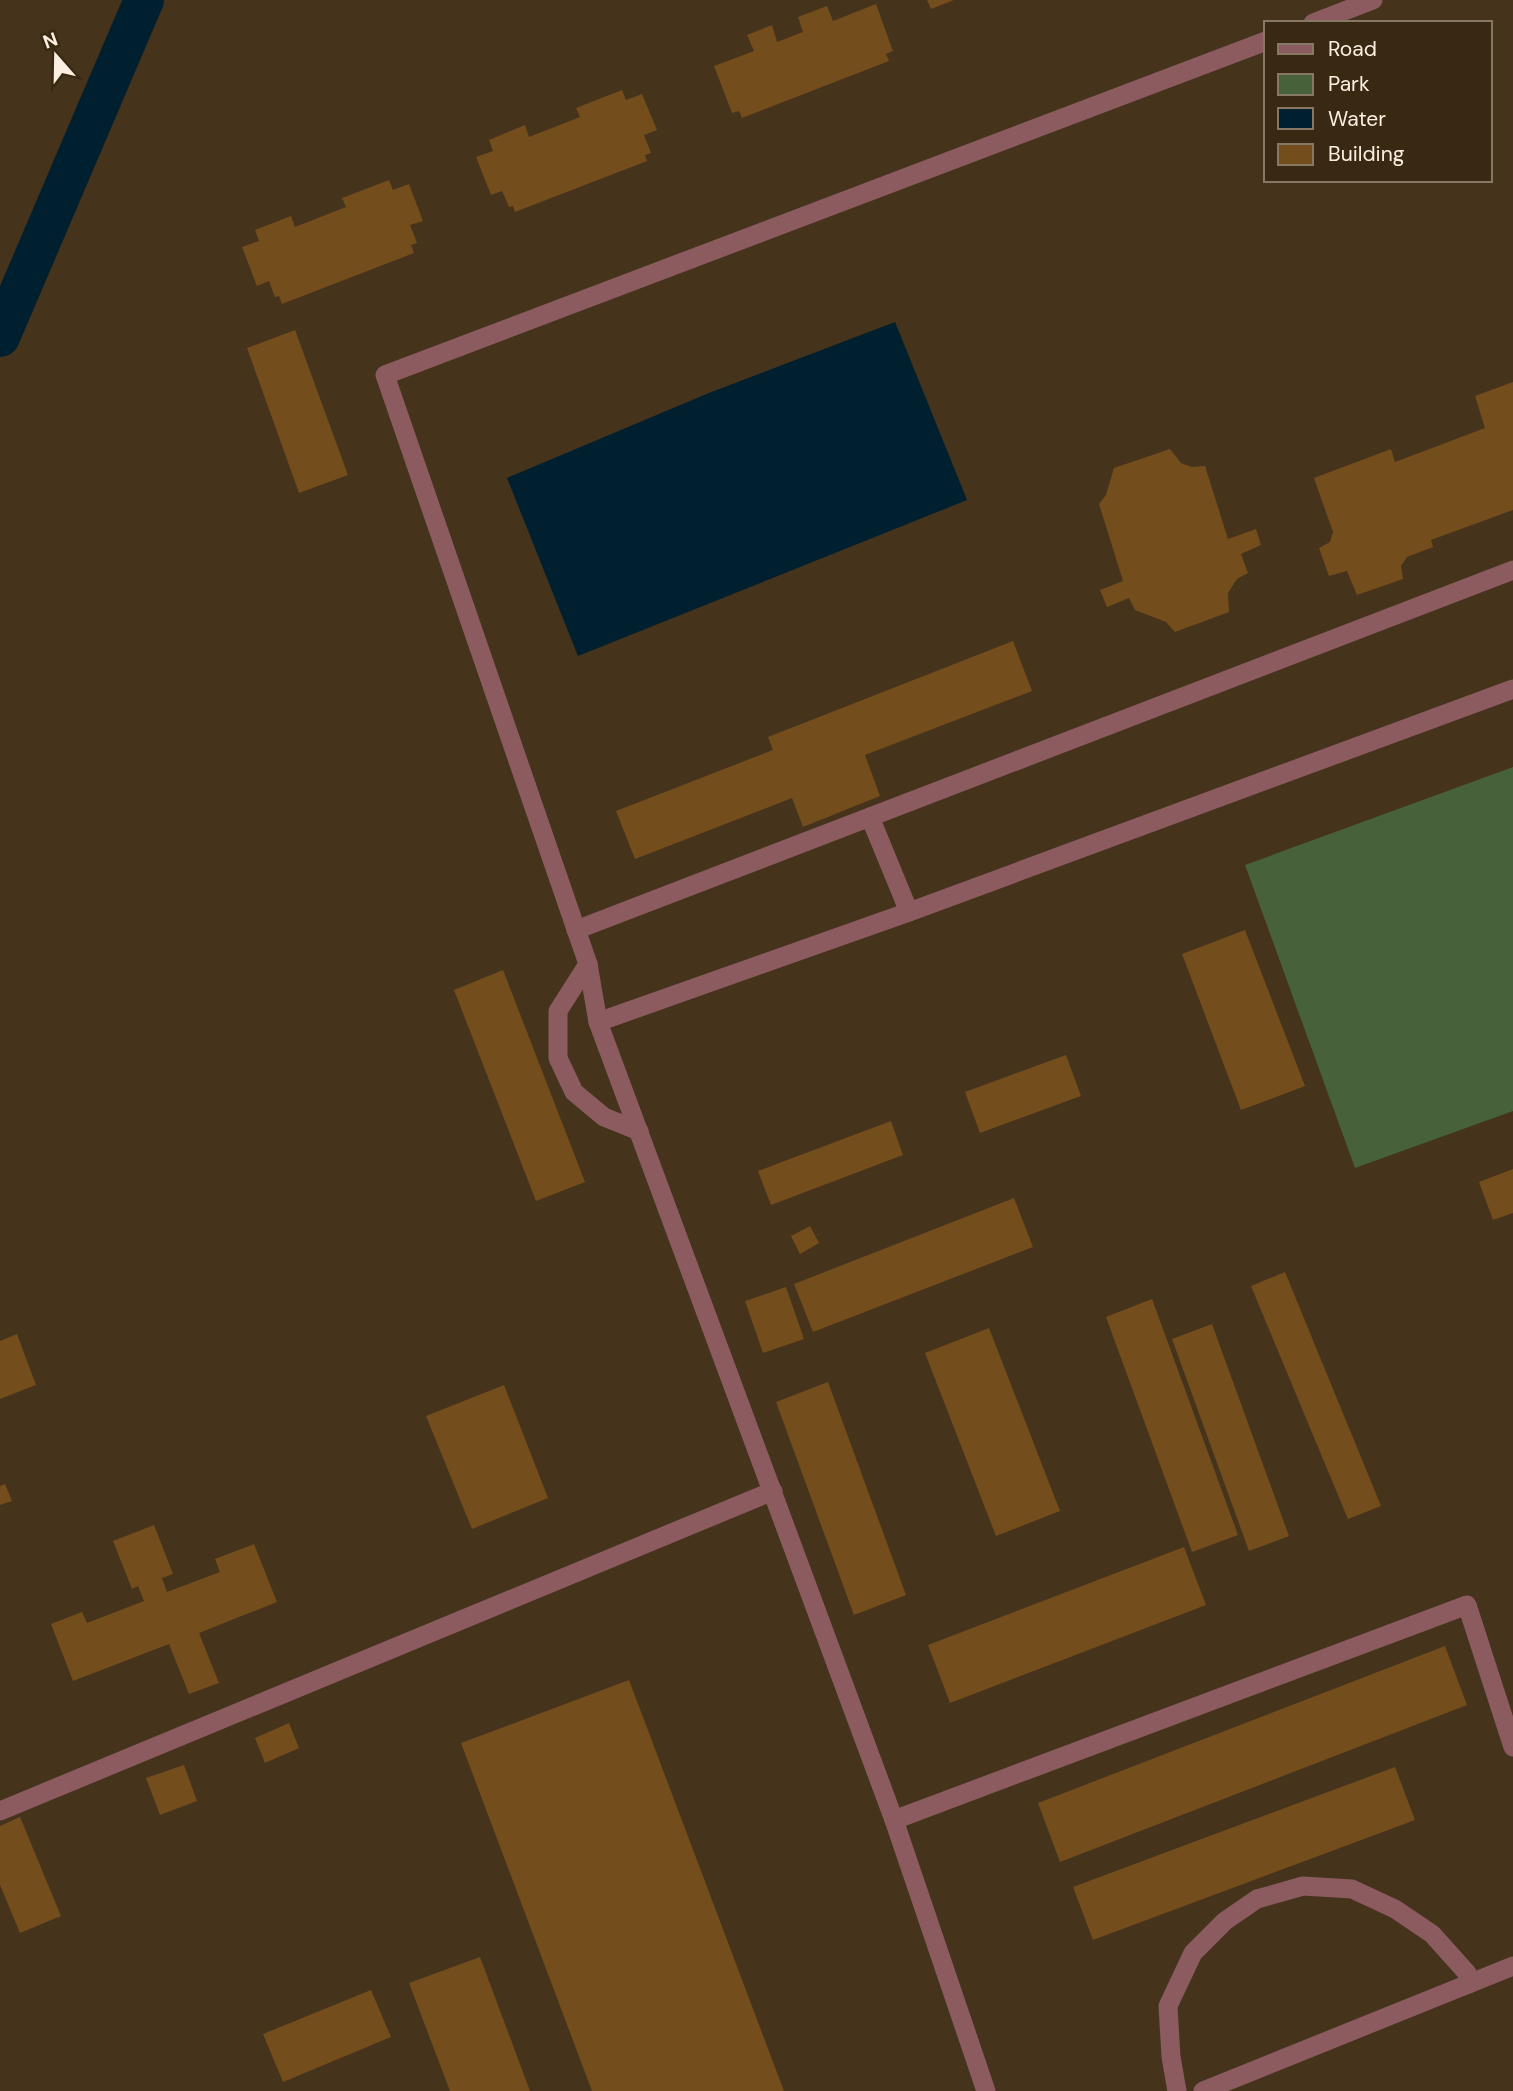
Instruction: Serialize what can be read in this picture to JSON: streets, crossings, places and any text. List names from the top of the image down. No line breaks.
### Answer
{"legend":["Road","Park","Water","Building"],"north":"top"}
